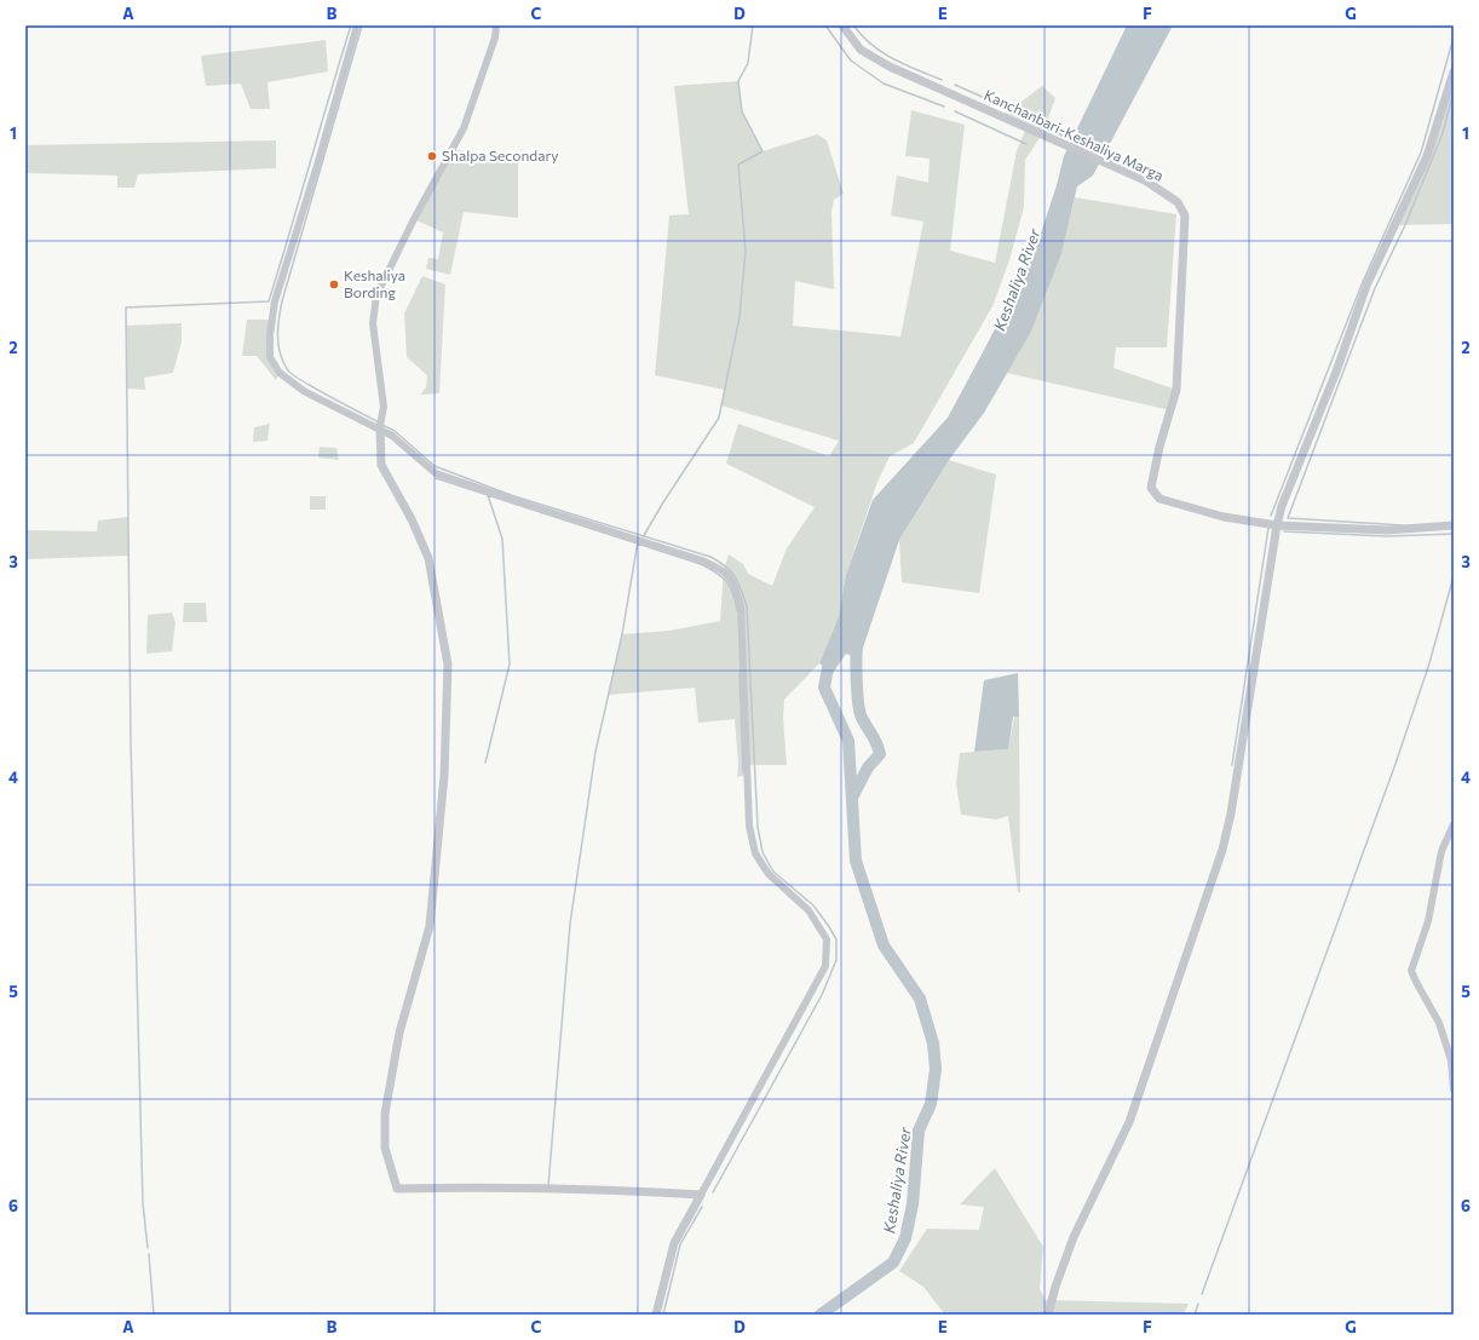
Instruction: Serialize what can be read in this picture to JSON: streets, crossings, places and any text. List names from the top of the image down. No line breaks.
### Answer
{"streets":{"street":["Kanchanbari-Keshaliya Marga"]},"water":["Keshaliya River"],"places":["Shalpa Secondary","Keshaliya Bording"],"grid":{"columns":["A","B","C","D","E","F","G"],"rows":["1","2","3","4","5","6"]}}
